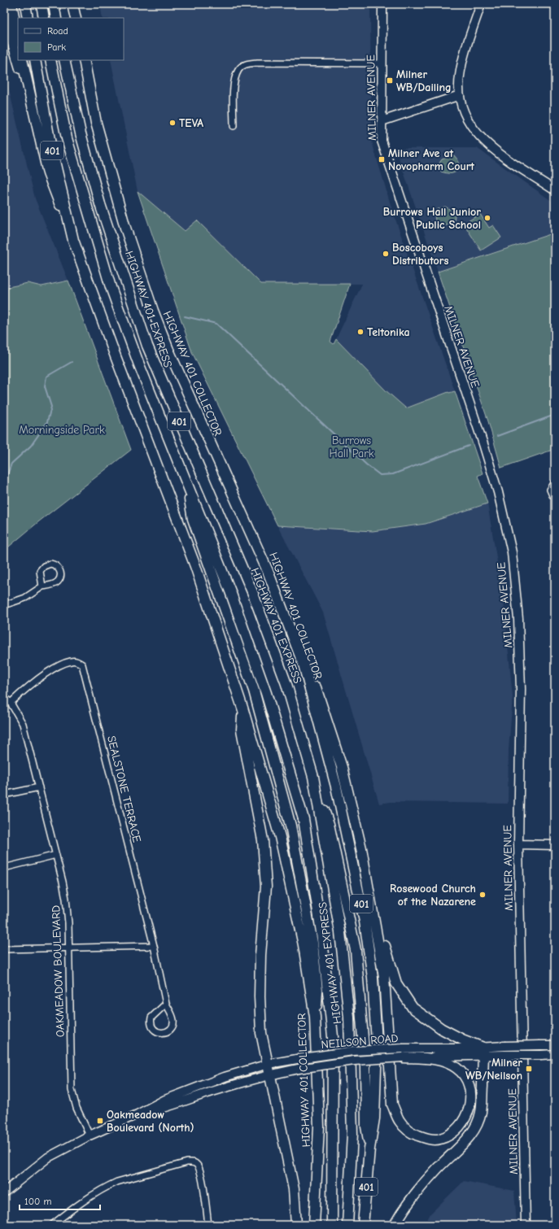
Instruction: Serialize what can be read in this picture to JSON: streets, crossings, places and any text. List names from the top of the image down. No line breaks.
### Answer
{"streets":{"highway":["401","HIGHWAY 401 EXPRESS","HIGHWAY 401 COLLECTOR"],"main road":["MILNER AVENUE","NEILSON ROAD"],"street":["SEALSTONE TERRACE","OAKMEADOW BOULEVARD"]},"crossings":[["SEALSTONE TERRACE","OAKMEADOW BOULEVARD"],["OAKMEADOW BOULEVARD","NEILSON ROAD"]],"parks":["Morningside Park","Burrows Hall Park"],"places":{"transit":["Milner WB/Dailing","Milner Ave at Novopharm Court","Milner WB/Neilson","Oakmeadow Boulevard (North)"],"other":["TEVA","Burrows Hall Junior Public School","Boscoboys Distributors","Teltonika","Rosewood Church of the Nazarene"]},"legend":["Road","Park"],"scale_bar":"100 m"}
